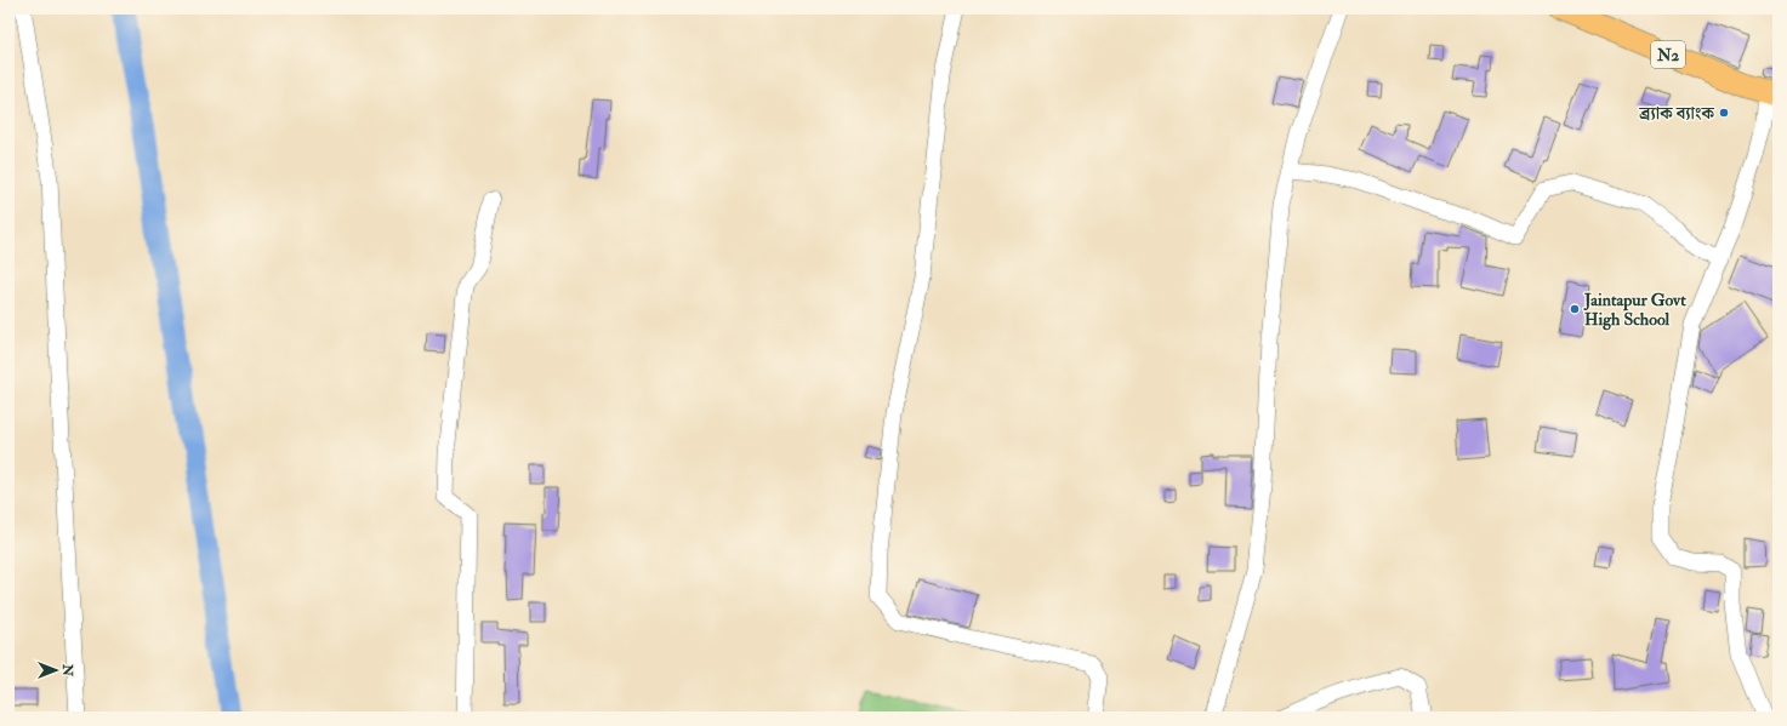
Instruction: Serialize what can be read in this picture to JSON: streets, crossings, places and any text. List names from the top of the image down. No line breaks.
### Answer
{"streets":{"highway":["N2"]},"places":["ব্র্যাক ব্যাংক","Jaintapur Govt High School"],"north":"right"}
